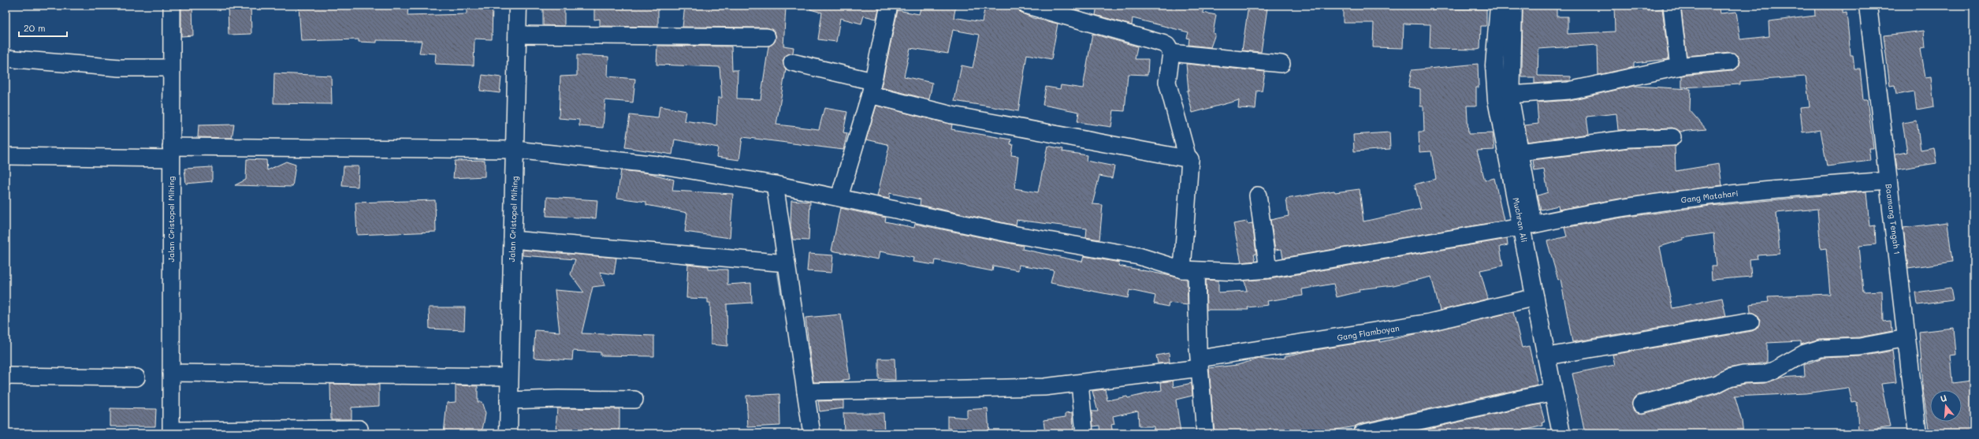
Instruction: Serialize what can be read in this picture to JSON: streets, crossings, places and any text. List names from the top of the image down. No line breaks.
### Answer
{"streets":{"street":["Gang Matahari","Jalan Cristopel Mihing","Baamang Tengah 1","Muchran Ali","Gang Flamboyan"]},"crossings":[["Gang Matahari","Jalan Cristopel Mihing"],["Gang Matahari","Baamang Tengah 1"],["Gang Matahari","Muchran Ali"],["Muchran Ali","Gang Flamboyan"]],"scale_bar":"20 m","north":"top"}
